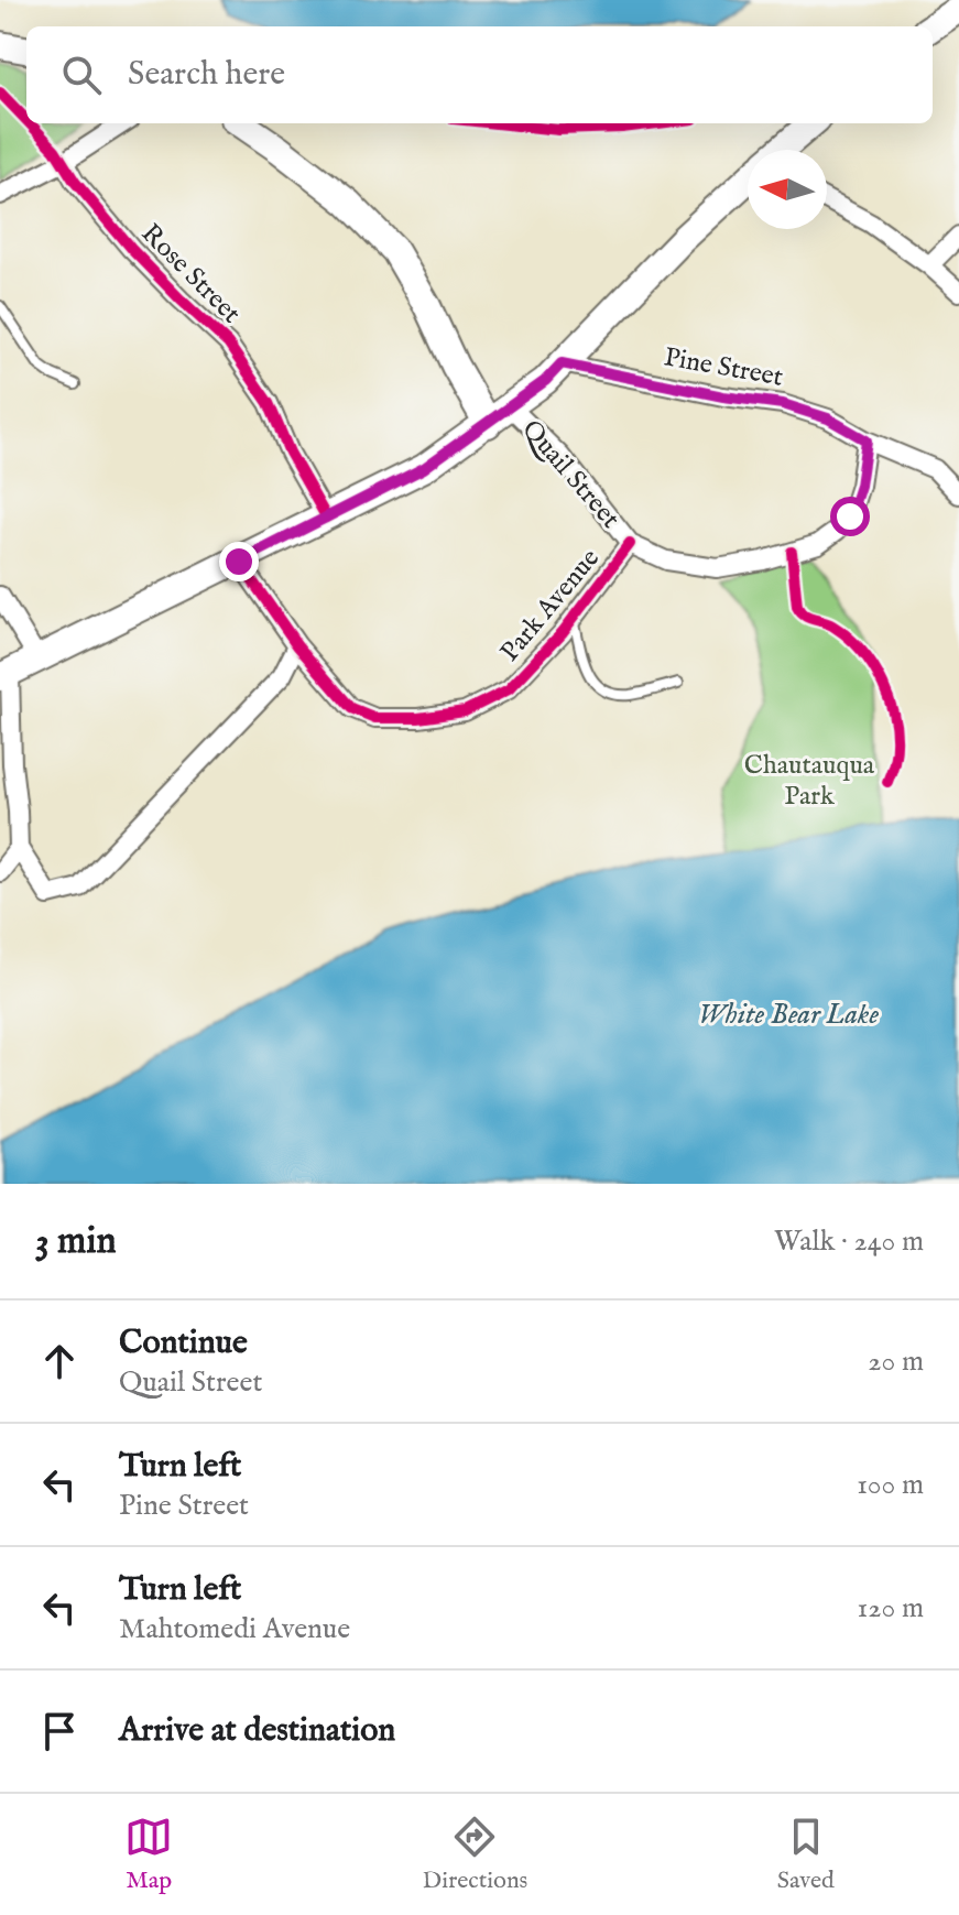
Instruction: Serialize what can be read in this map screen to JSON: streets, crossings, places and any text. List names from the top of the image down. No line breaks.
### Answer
{"streets":{"main road":["Quail Street"],"street":["Rose Street","Pine Street","Park Avenue"]},"crossings":[["Pine Street","Quail Street"],["Quail Street","Park Avenue"]],"water":["White Bear Lake"],"parks":["Chautauqua Park"],"north":"left","page":{"search":"Search here","heading":["3 min","Walk · 240 m"],"list":[["Continue","Quail Street","20 m"],["Turn left","Pine Street","100 m"],["Turn left","Mahtomedi Avenue","120 m"],"Arrive at destination"],"nav":["Map","Directions","Saved"]}}
